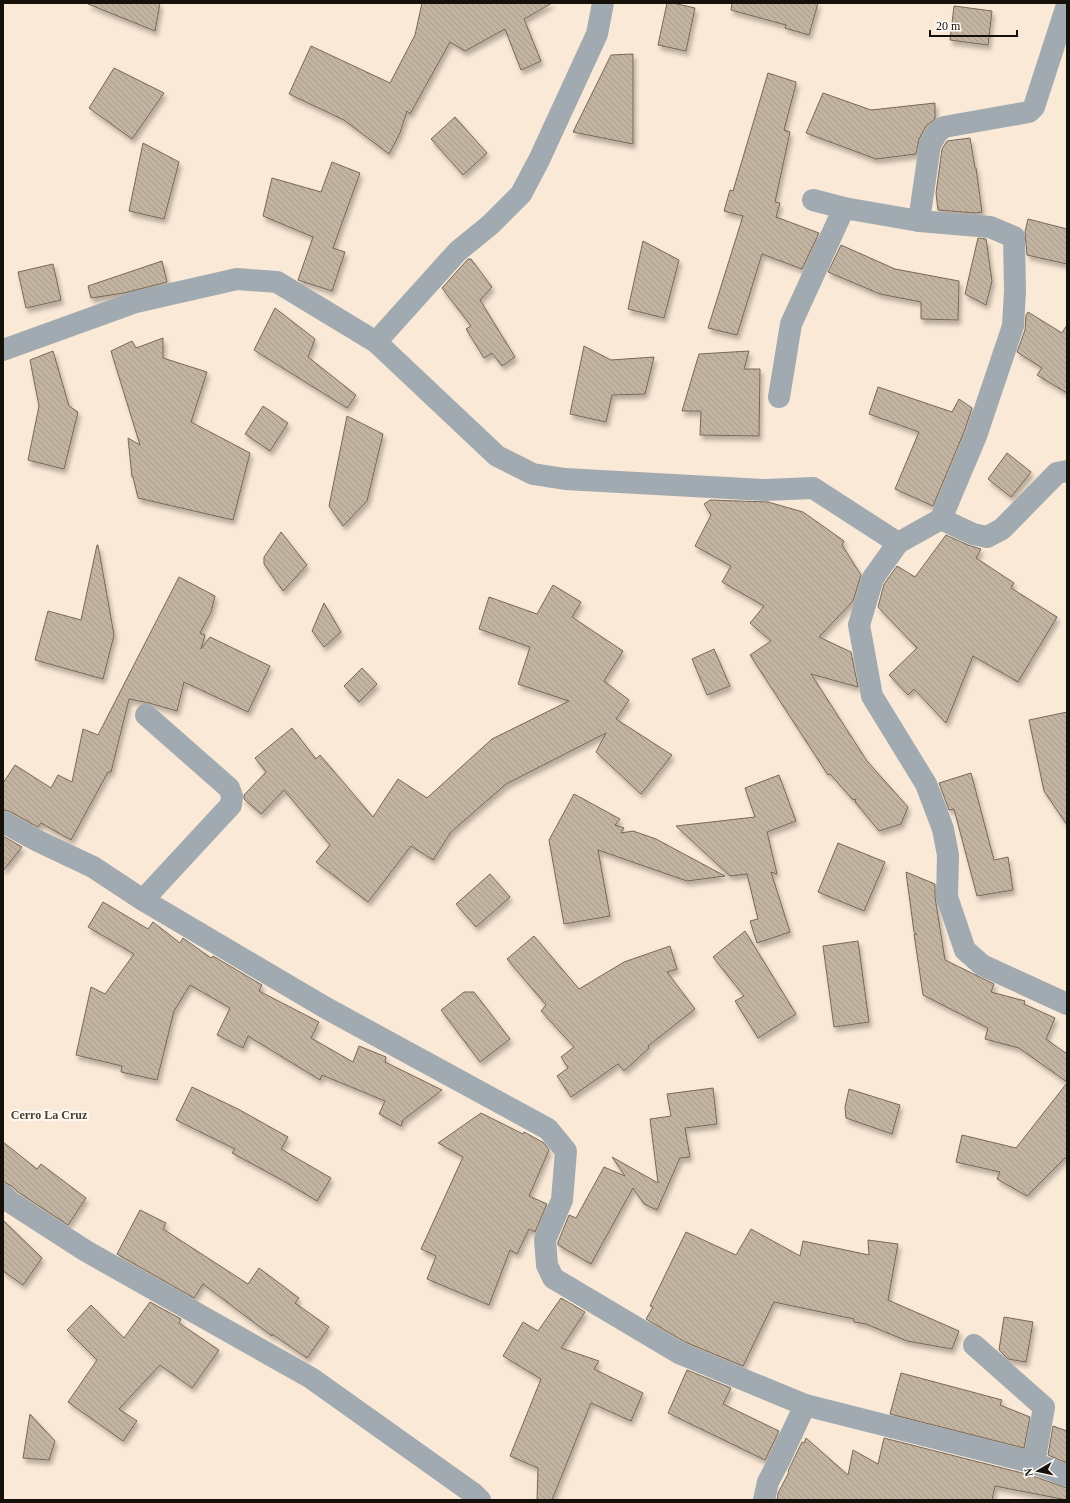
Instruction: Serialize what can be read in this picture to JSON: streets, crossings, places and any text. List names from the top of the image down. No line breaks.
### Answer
{"districts":["Cerro La Cruz"],"scale_bar":"20 m","north":"left"}
